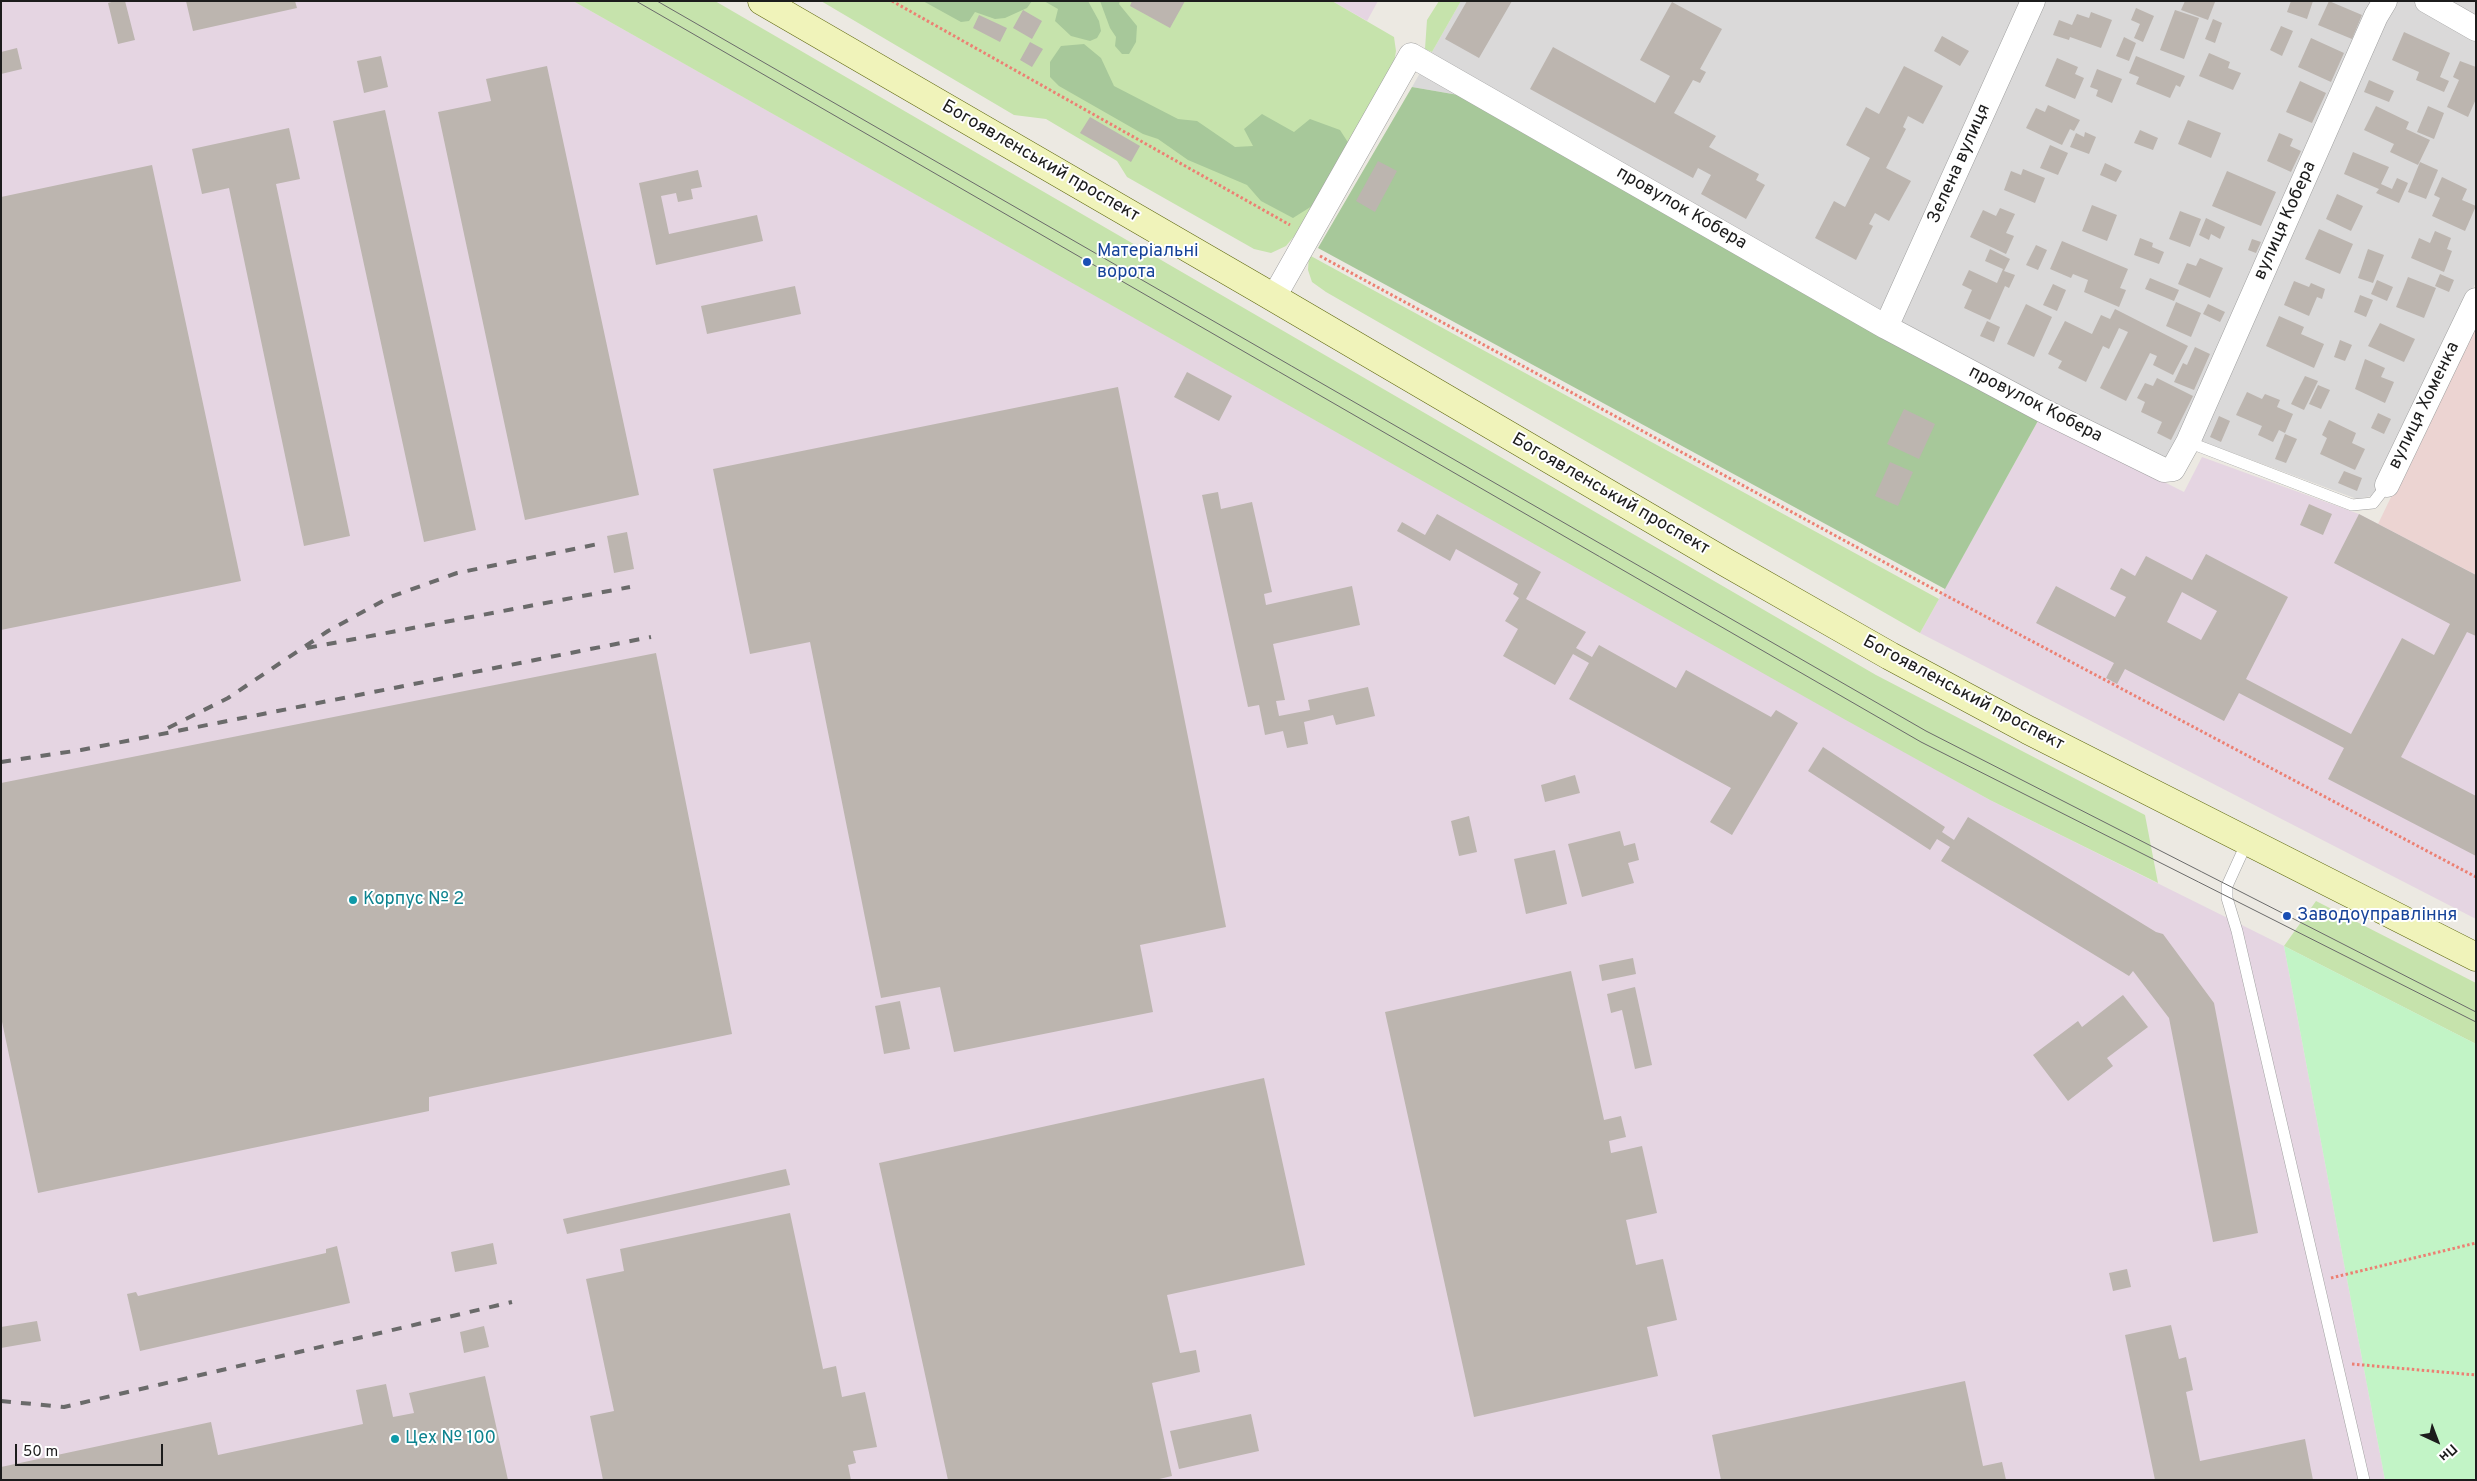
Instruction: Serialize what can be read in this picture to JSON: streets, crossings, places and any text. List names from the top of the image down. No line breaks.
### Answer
{"streets":{"main road":["Богоявленський проспект"],"street":["Зелена вулиця","провулок Кобера","вулиця Кобера","вулиця Хоменка"]},"crossings":[["Богоявленський проспект","провулок Кобера"],["Зелена вулиця","провулок Кобера"],["провулок Кобера","вулиця Кобера"]],"places":["Матеріальні ворота","Корпус № 2","Заводоуправління","Цех № 100"],"scale_bar":"50 m","north":"bottom right"}
